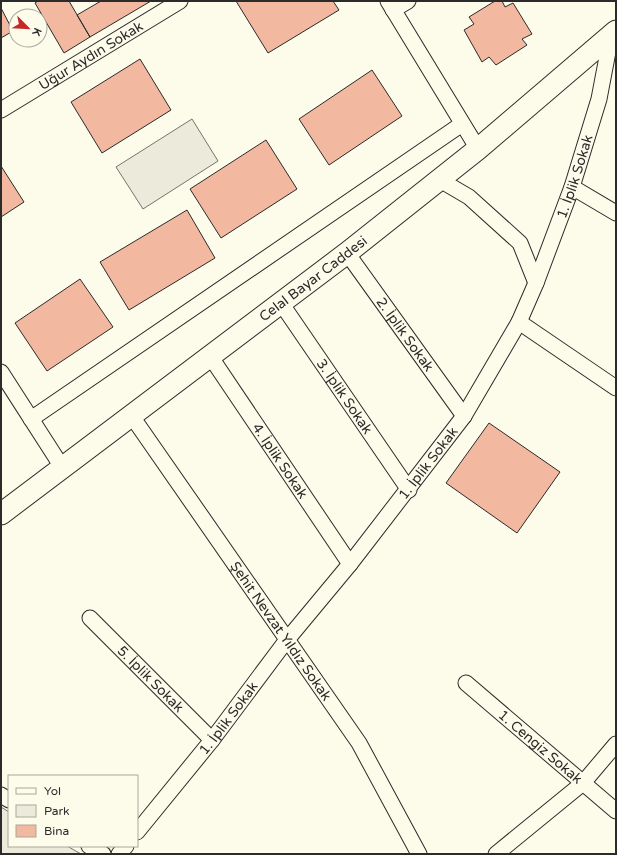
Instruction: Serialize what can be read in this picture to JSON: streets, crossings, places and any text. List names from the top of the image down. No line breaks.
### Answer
{"streets":{"main road":["Celal Bayar Caddesi"],"street":["Uğur Aydın Sokak","1. İplik Sokak","2. İplik Sokak","3. İplik Sokak","4. İplik Sokak","Şehit Nevzat Yıldız Sokak","5. İplik Sokak","1. Cengiz Sokak"]},"crossings":[["1. İplik Sokak","Celal Bayar Caddesi"],["1. İplik Sokak","2. İplik Sokak"],["1. İplik Sokak","3. İplik Sokak"],["1. İplik Sokak","4. İplik Sokak"],["1. İplik Sokak","Şehit Nevzat Yıldız Sokak"],["1. İplik Sokak","5. İplik Sokak"],["Celal Bayar Caddesi","2. İplik Sokak"],["Celal Bayar Caddesi","3. İplik Sokak"],["Celal Bayar Caddesi","4. İplik Sokak"],["Celal Bayar Caddesi","Şehit Nevzat Yıldız Sokak"]],"legend":["Yol","Park","Bina"],"north":"bottom right"}
